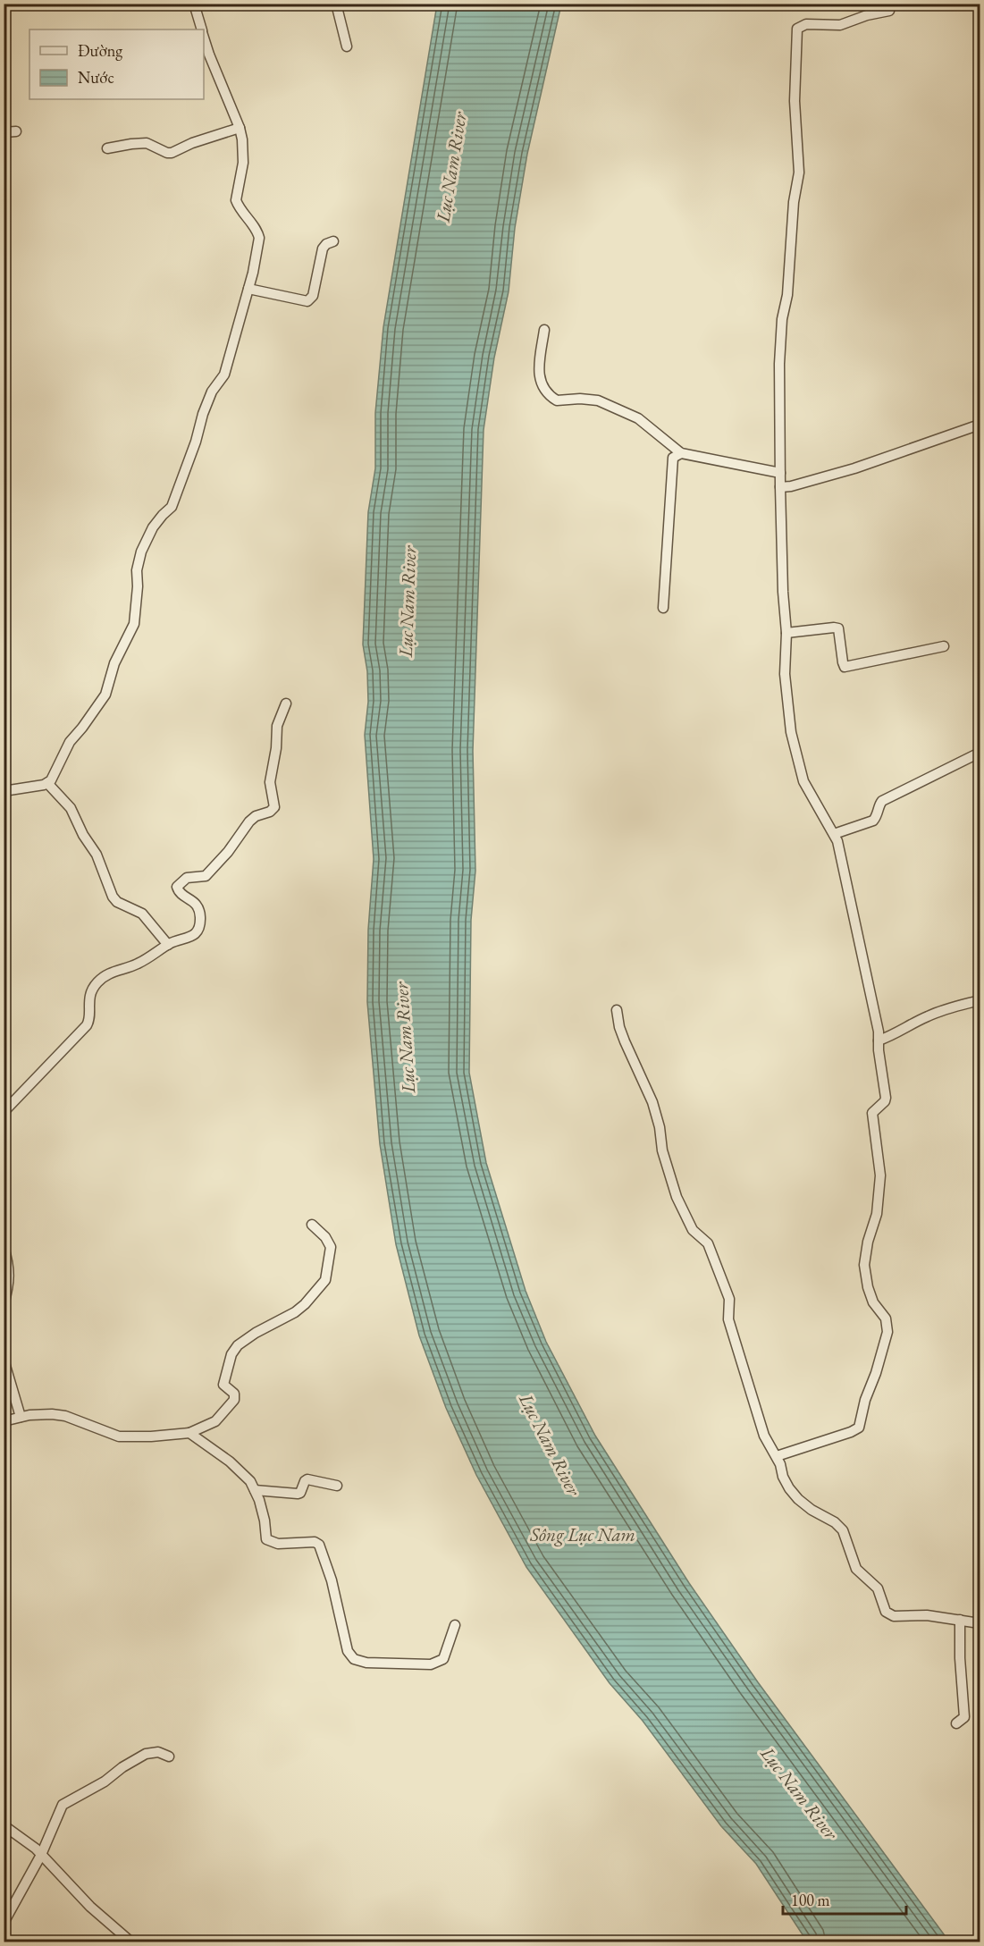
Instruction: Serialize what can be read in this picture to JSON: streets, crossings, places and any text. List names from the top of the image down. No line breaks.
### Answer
{"water":["Lục Nam River","Sông Lục Nam"],"legend":["Đường","Nước"],"scale_bar":"100 m"}
